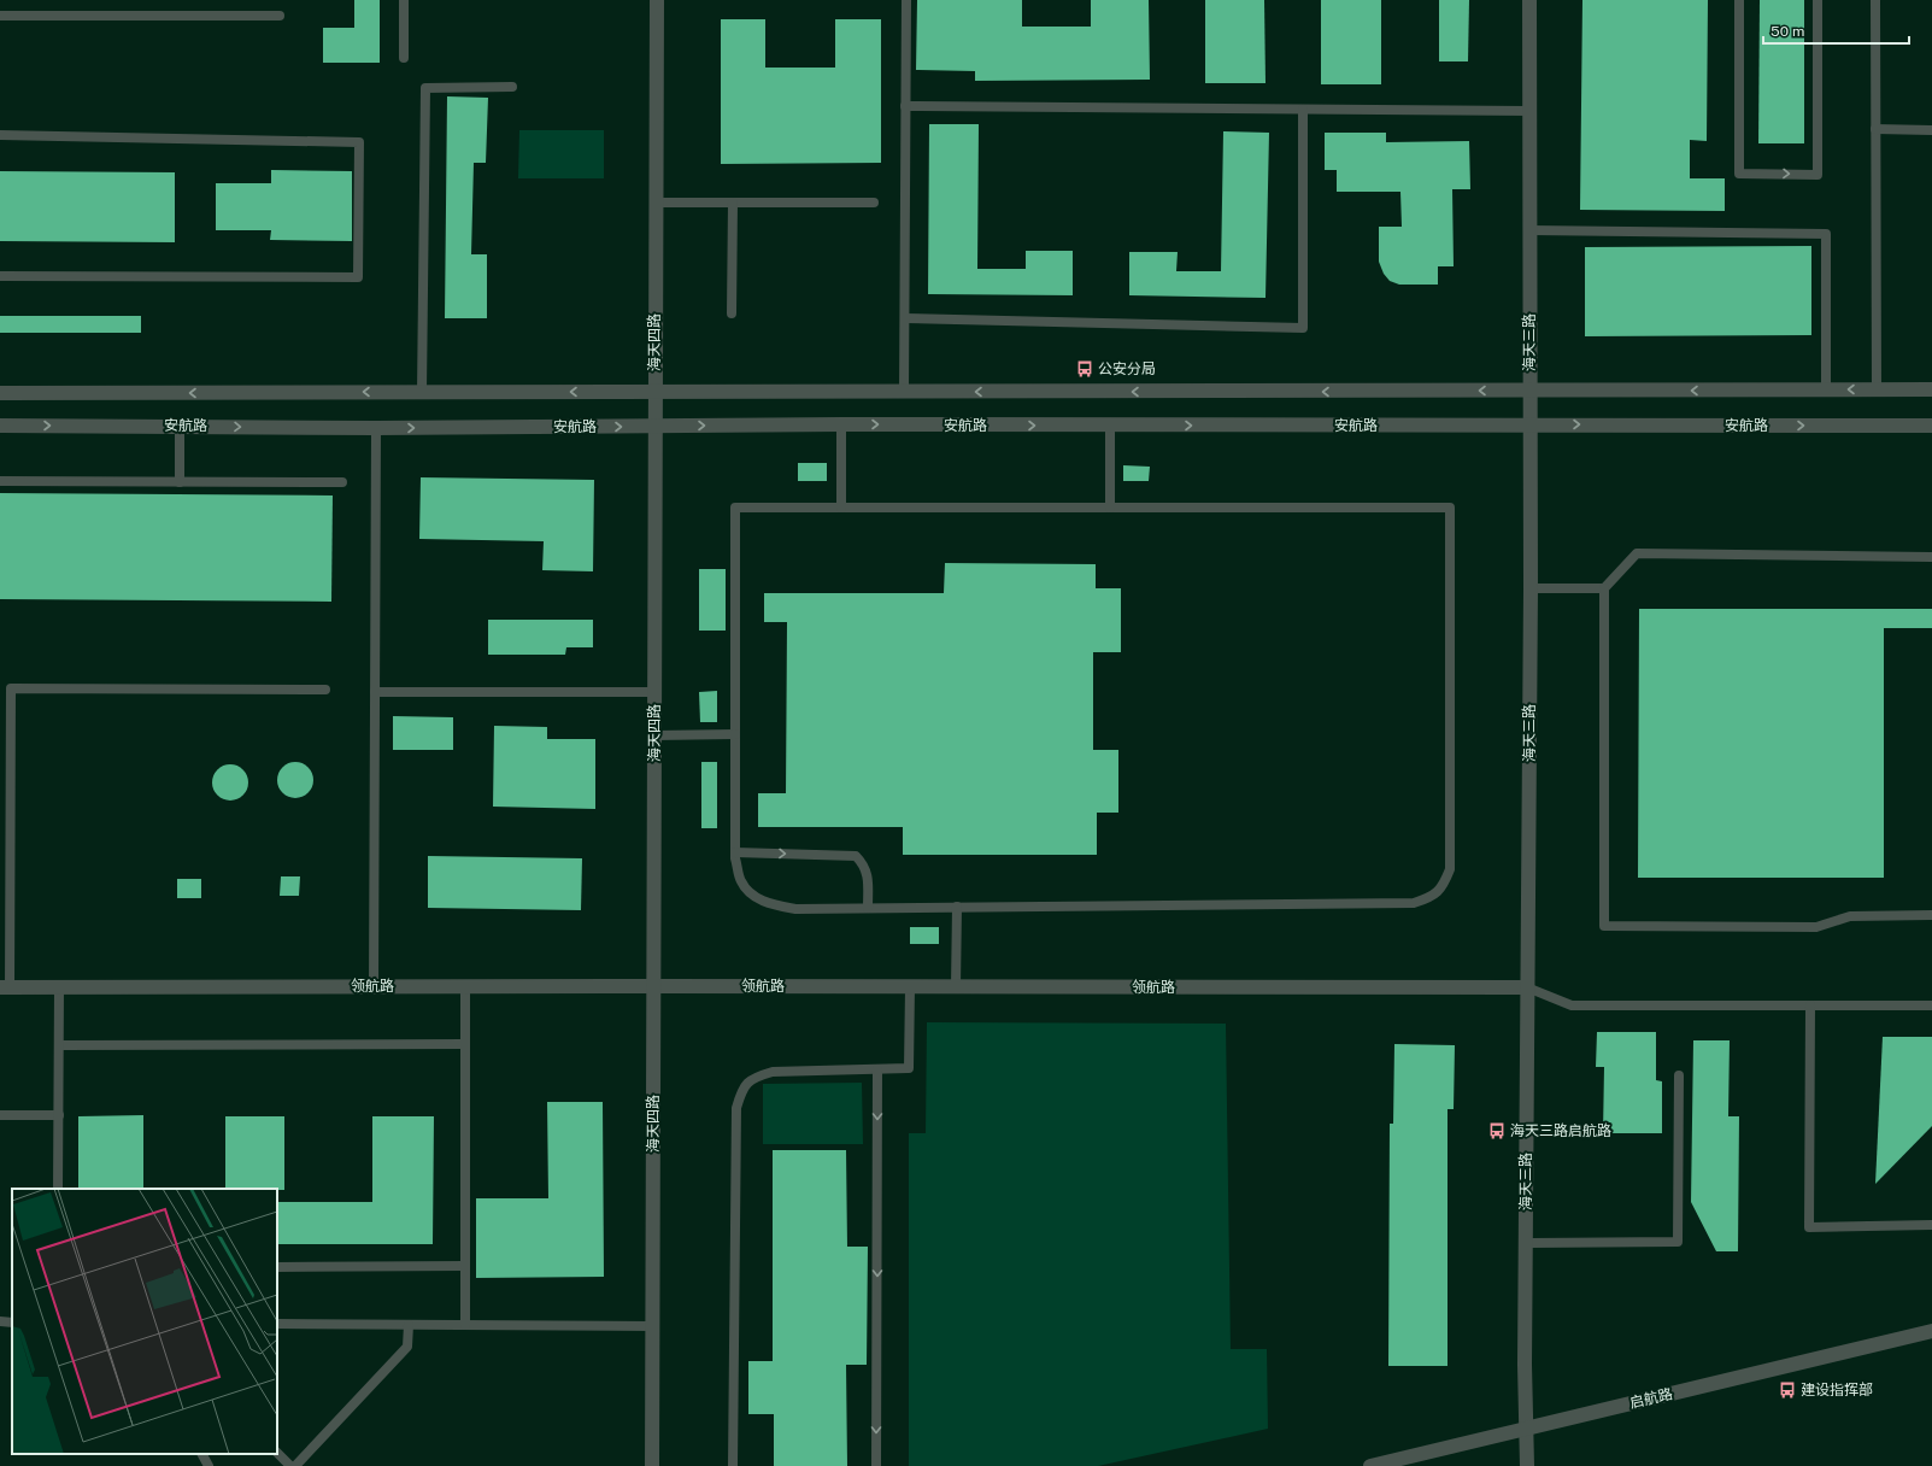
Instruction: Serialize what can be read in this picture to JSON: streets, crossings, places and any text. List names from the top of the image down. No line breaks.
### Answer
{"streets":{"street":["海天四路","海天三路","安航路","领航路","启航路"]},"crossings":[["海天四路","安航路"],["海天四路","领航路"],["海天三路","安航路"],["海天三路","领航路"],["海天三路","启航路"]],"places":{"bus stop":["公安分局","海天三路启航路","建设指挥部"]},"scale_bar":"50 m"}
